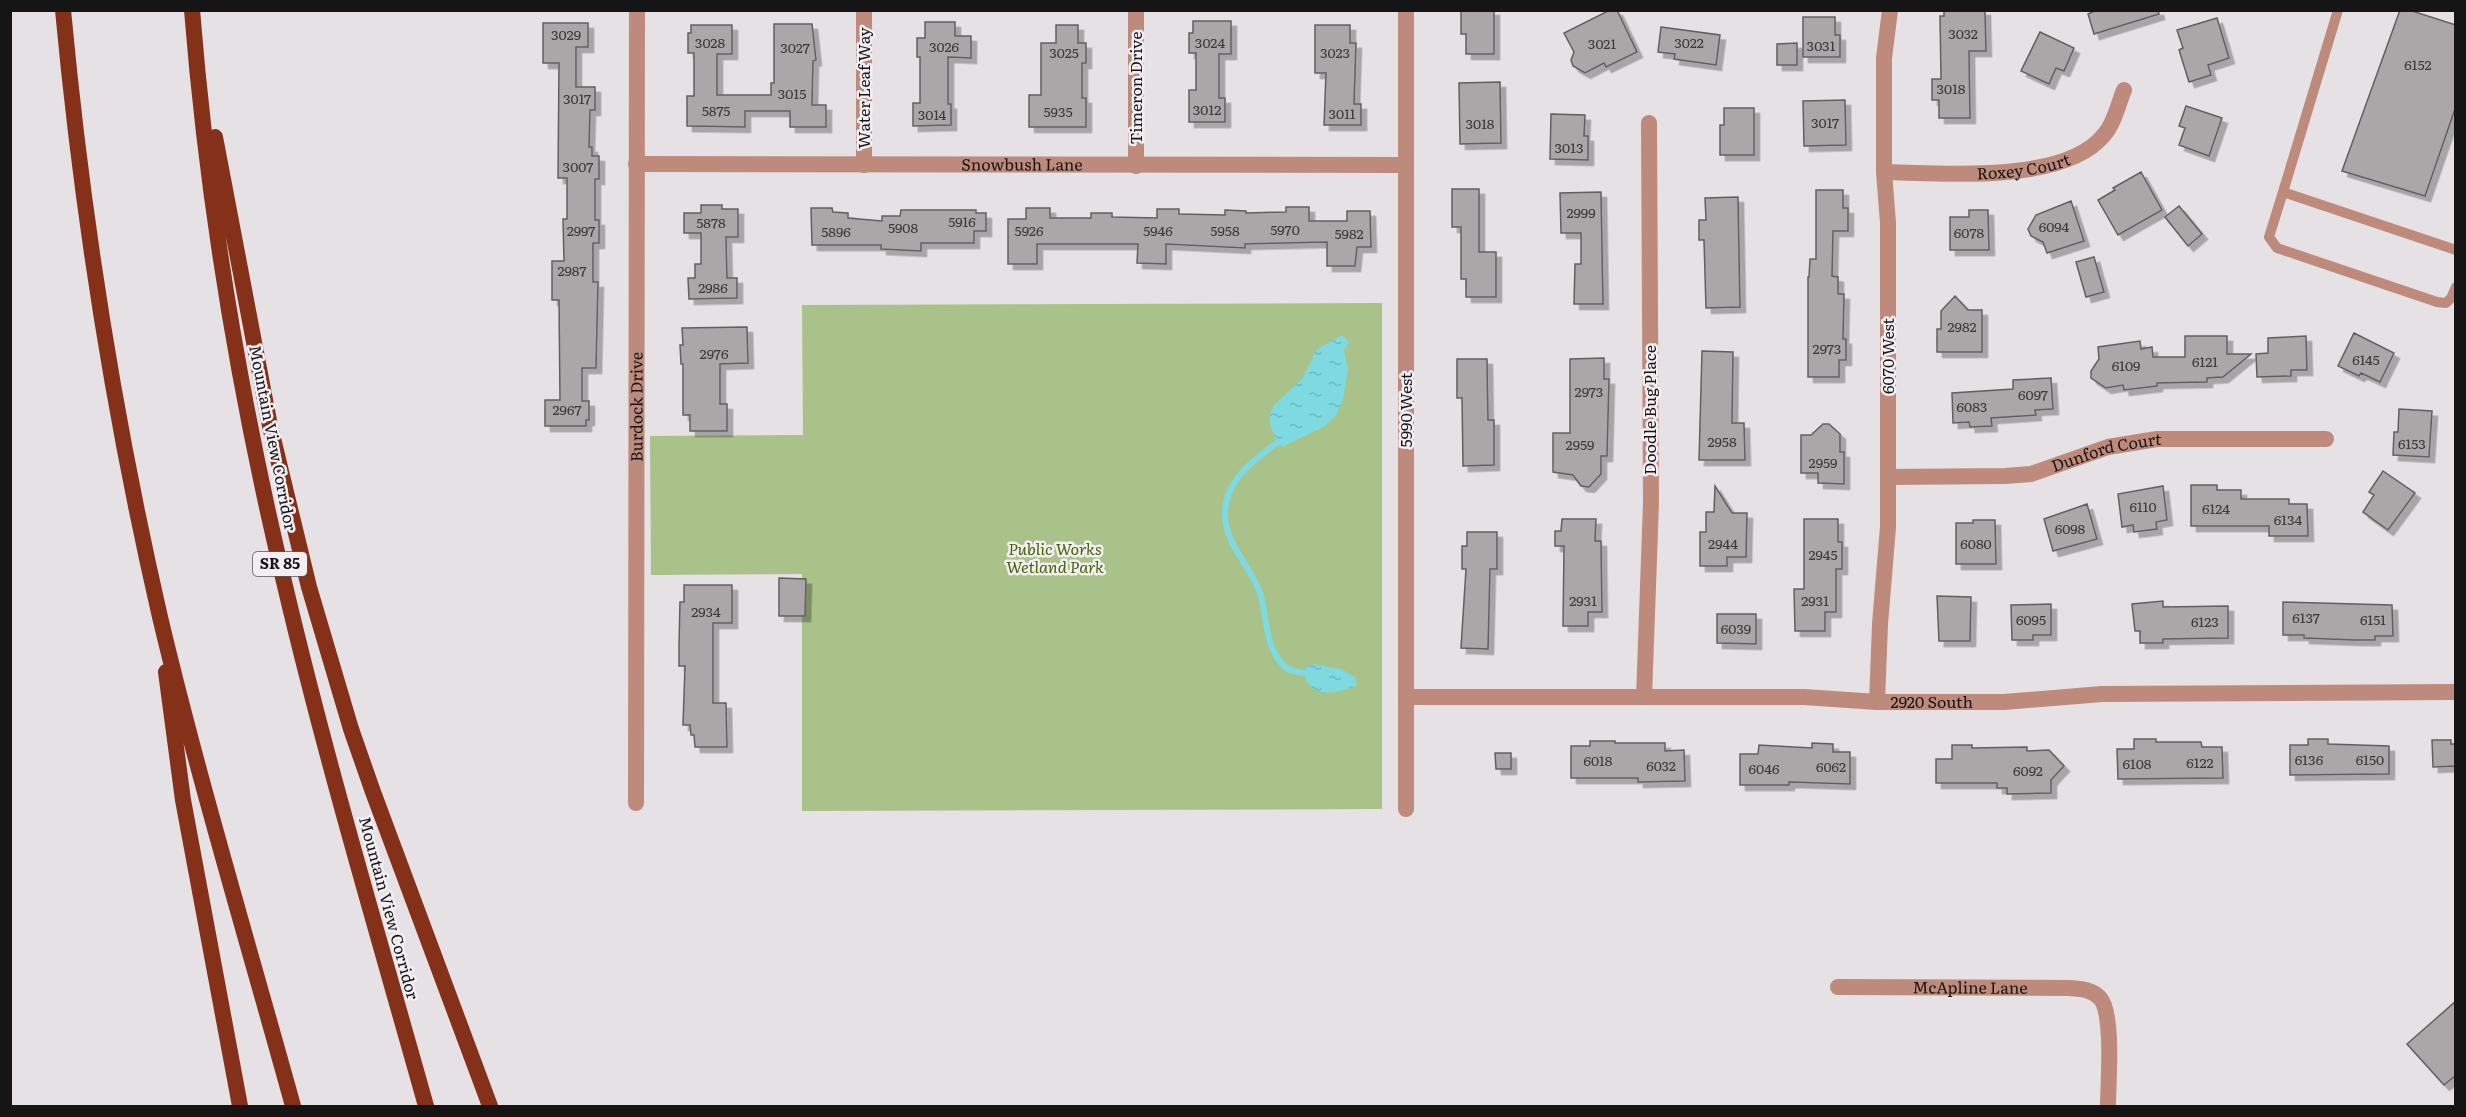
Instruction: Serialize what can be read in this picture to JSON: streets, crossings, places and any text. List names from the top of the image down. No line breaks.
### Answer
{"streets":{"highway":["Mountain View Corridor","SR 85"],"street":["Water Leaf Way","Timeron Drive","Roxey Court","Snowbush Lane","6070 West","Burdock Drive","5990 West","Doodle Bug Place","Dunford Court","2920 South","McApline Lane"]},"crossings":[["Water Leaf Way","Snowbush Lane"],["Timeron Drive","Snowbush Lane"],["Roxey Court","6070 West"],["Snowbush Lane","Burdock Drive"],["Snowbush Lane","5990 West"],["6070 West","Dunford Court"],["6070 West","2920 South"],["5990 West","2920 South"],["Doodle Bug Place","2920 South"]],"parks":["Public Works Wetland Park"],"house_numbers":["3032","3029","3028","3024","3022","3021","3031","3026","3027","3025","3023","6152","3018","3015","3017","3012","5875","5935","3011","3014","3017","3018","3013","3007","2999","5916","5878","6094","5908","5970","2997","5926","5946","5958","5896","6078","5982","2987","2986","2982","2973","2976","6145","6121","6109","2973","6097","6083","2967","2958","6153","2959","2959","6110","6124","6134","6098","2944","6080","2945","2931","2931","2934","6137","6095","6151","6123","6039","6136","6150","6018","6122","6108","6032","6062","6046","6092"]}
